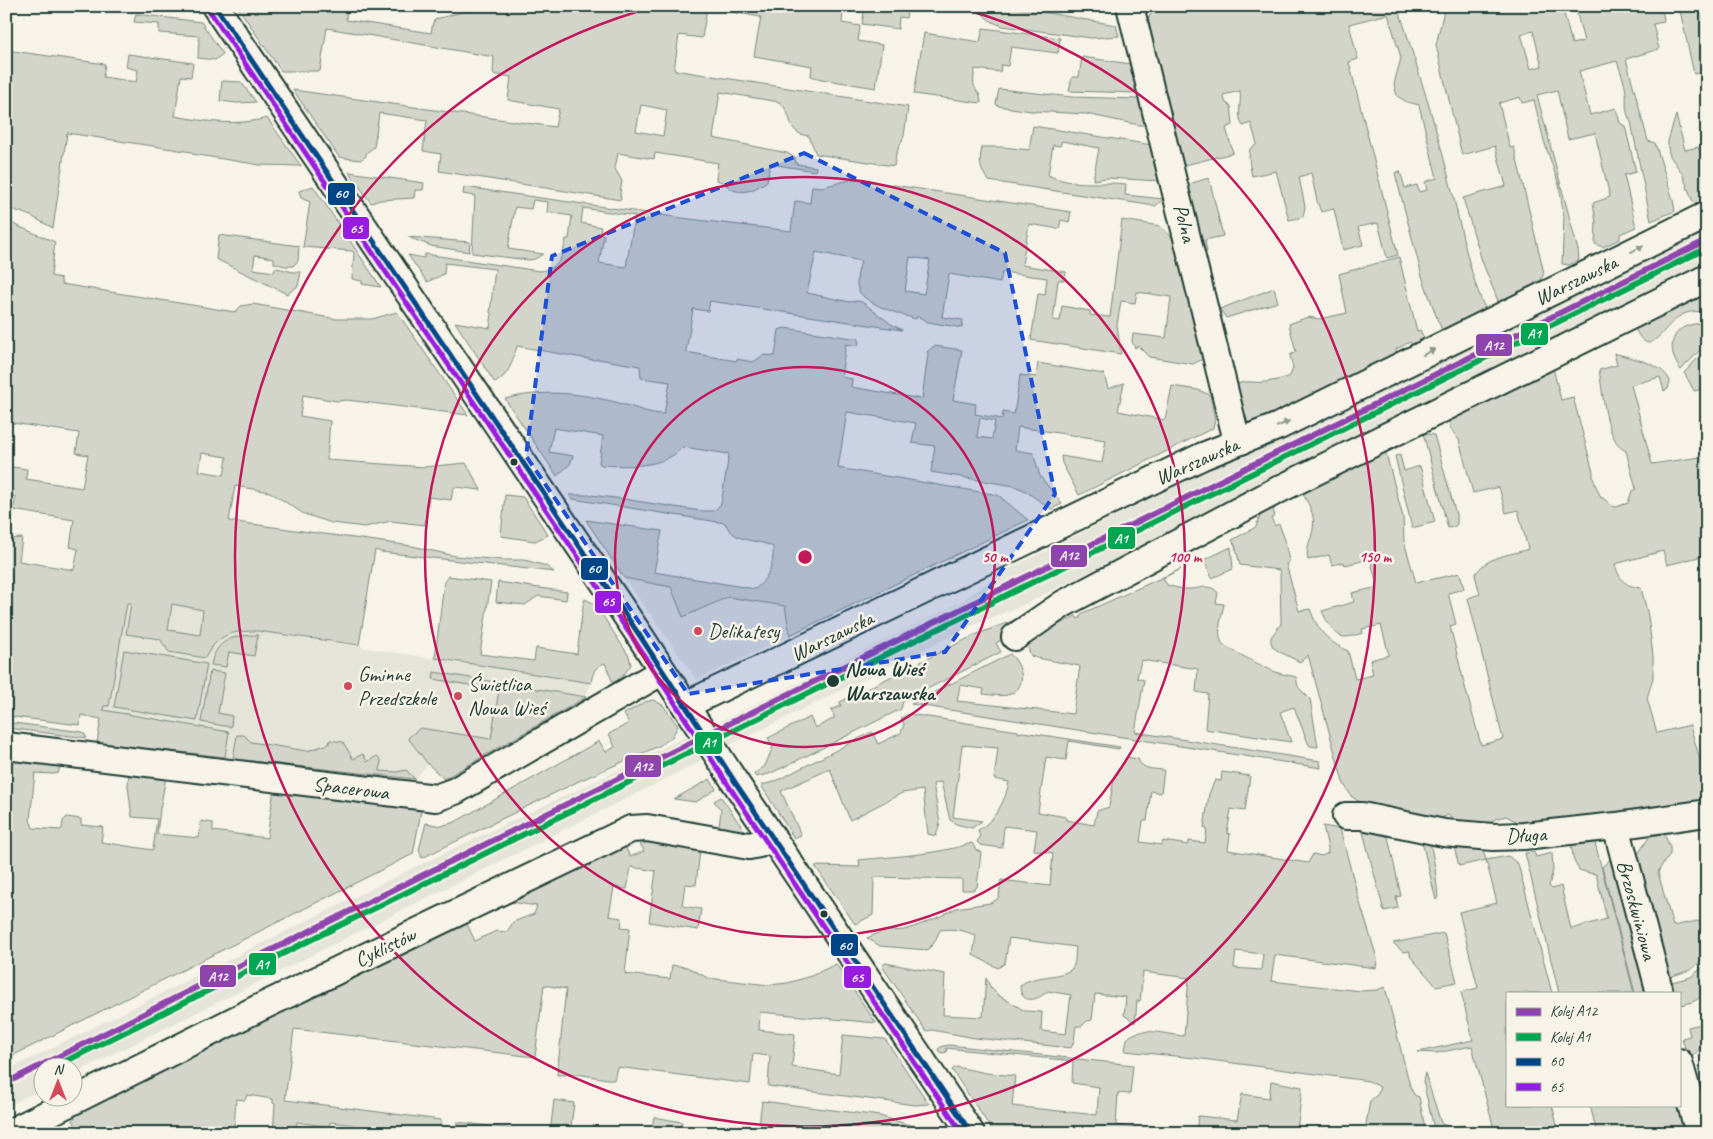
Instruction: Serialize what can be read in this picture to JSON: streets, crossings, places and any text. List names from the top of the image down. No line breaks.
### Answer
{"streets":{"street":["Polna","Warszawska","Spacerowa","Długa","Brzoskwiniowa","Cyklistów"]},"crossings":[["Polna","Warszawska"],["Długa","Brzoskwiniowa"]],"places":["Delikatesy","Nowa Wieś Warszawska","Gminne Przedszkole","Świetlica Nowa Wieś"],"lines":["transit line 60","transit line 65","rail line A12","rail line A1"],"legend":["Kolej A12","Kolej A1","60","65"],"north":"top","rings":["50 m","100 m","150 m"]}
